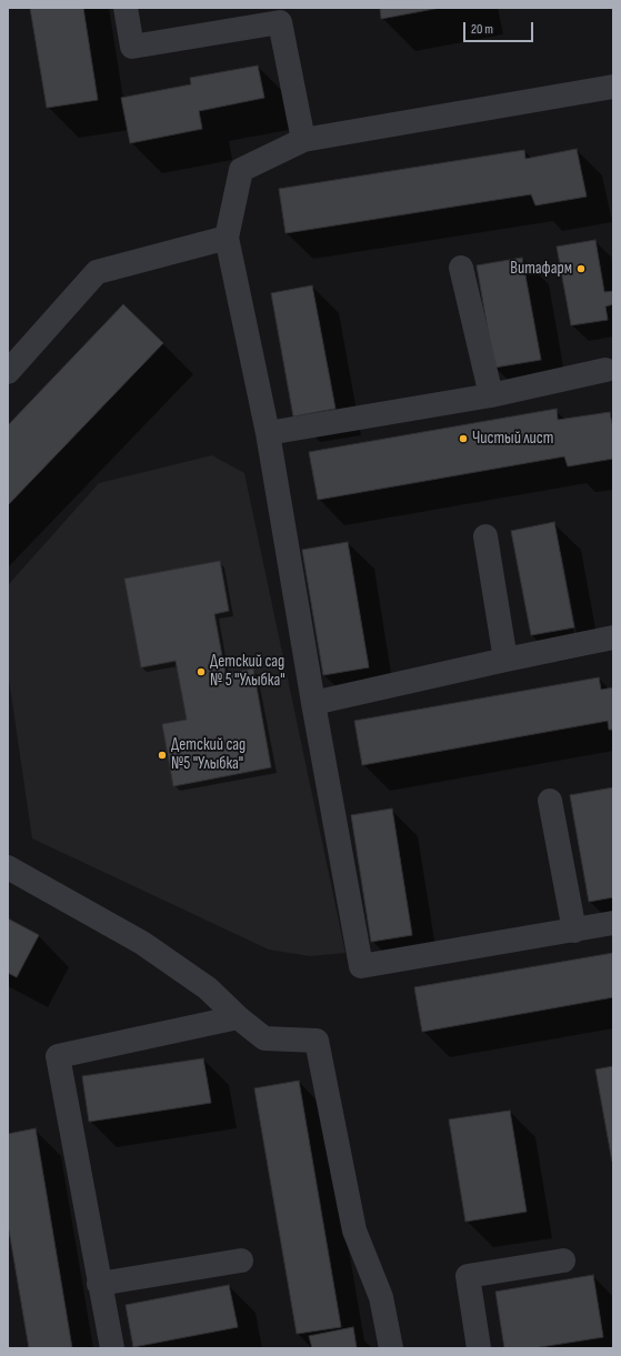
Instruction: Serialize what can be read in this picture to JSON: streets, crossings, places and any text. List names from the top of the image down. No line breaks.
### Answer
{"places":["Витафарм","Чистый лист","Детский сад № 5 \"Улыбка\"","Детский сад №5 \"Улыбка\""],"scale_bar":"20 m"}
